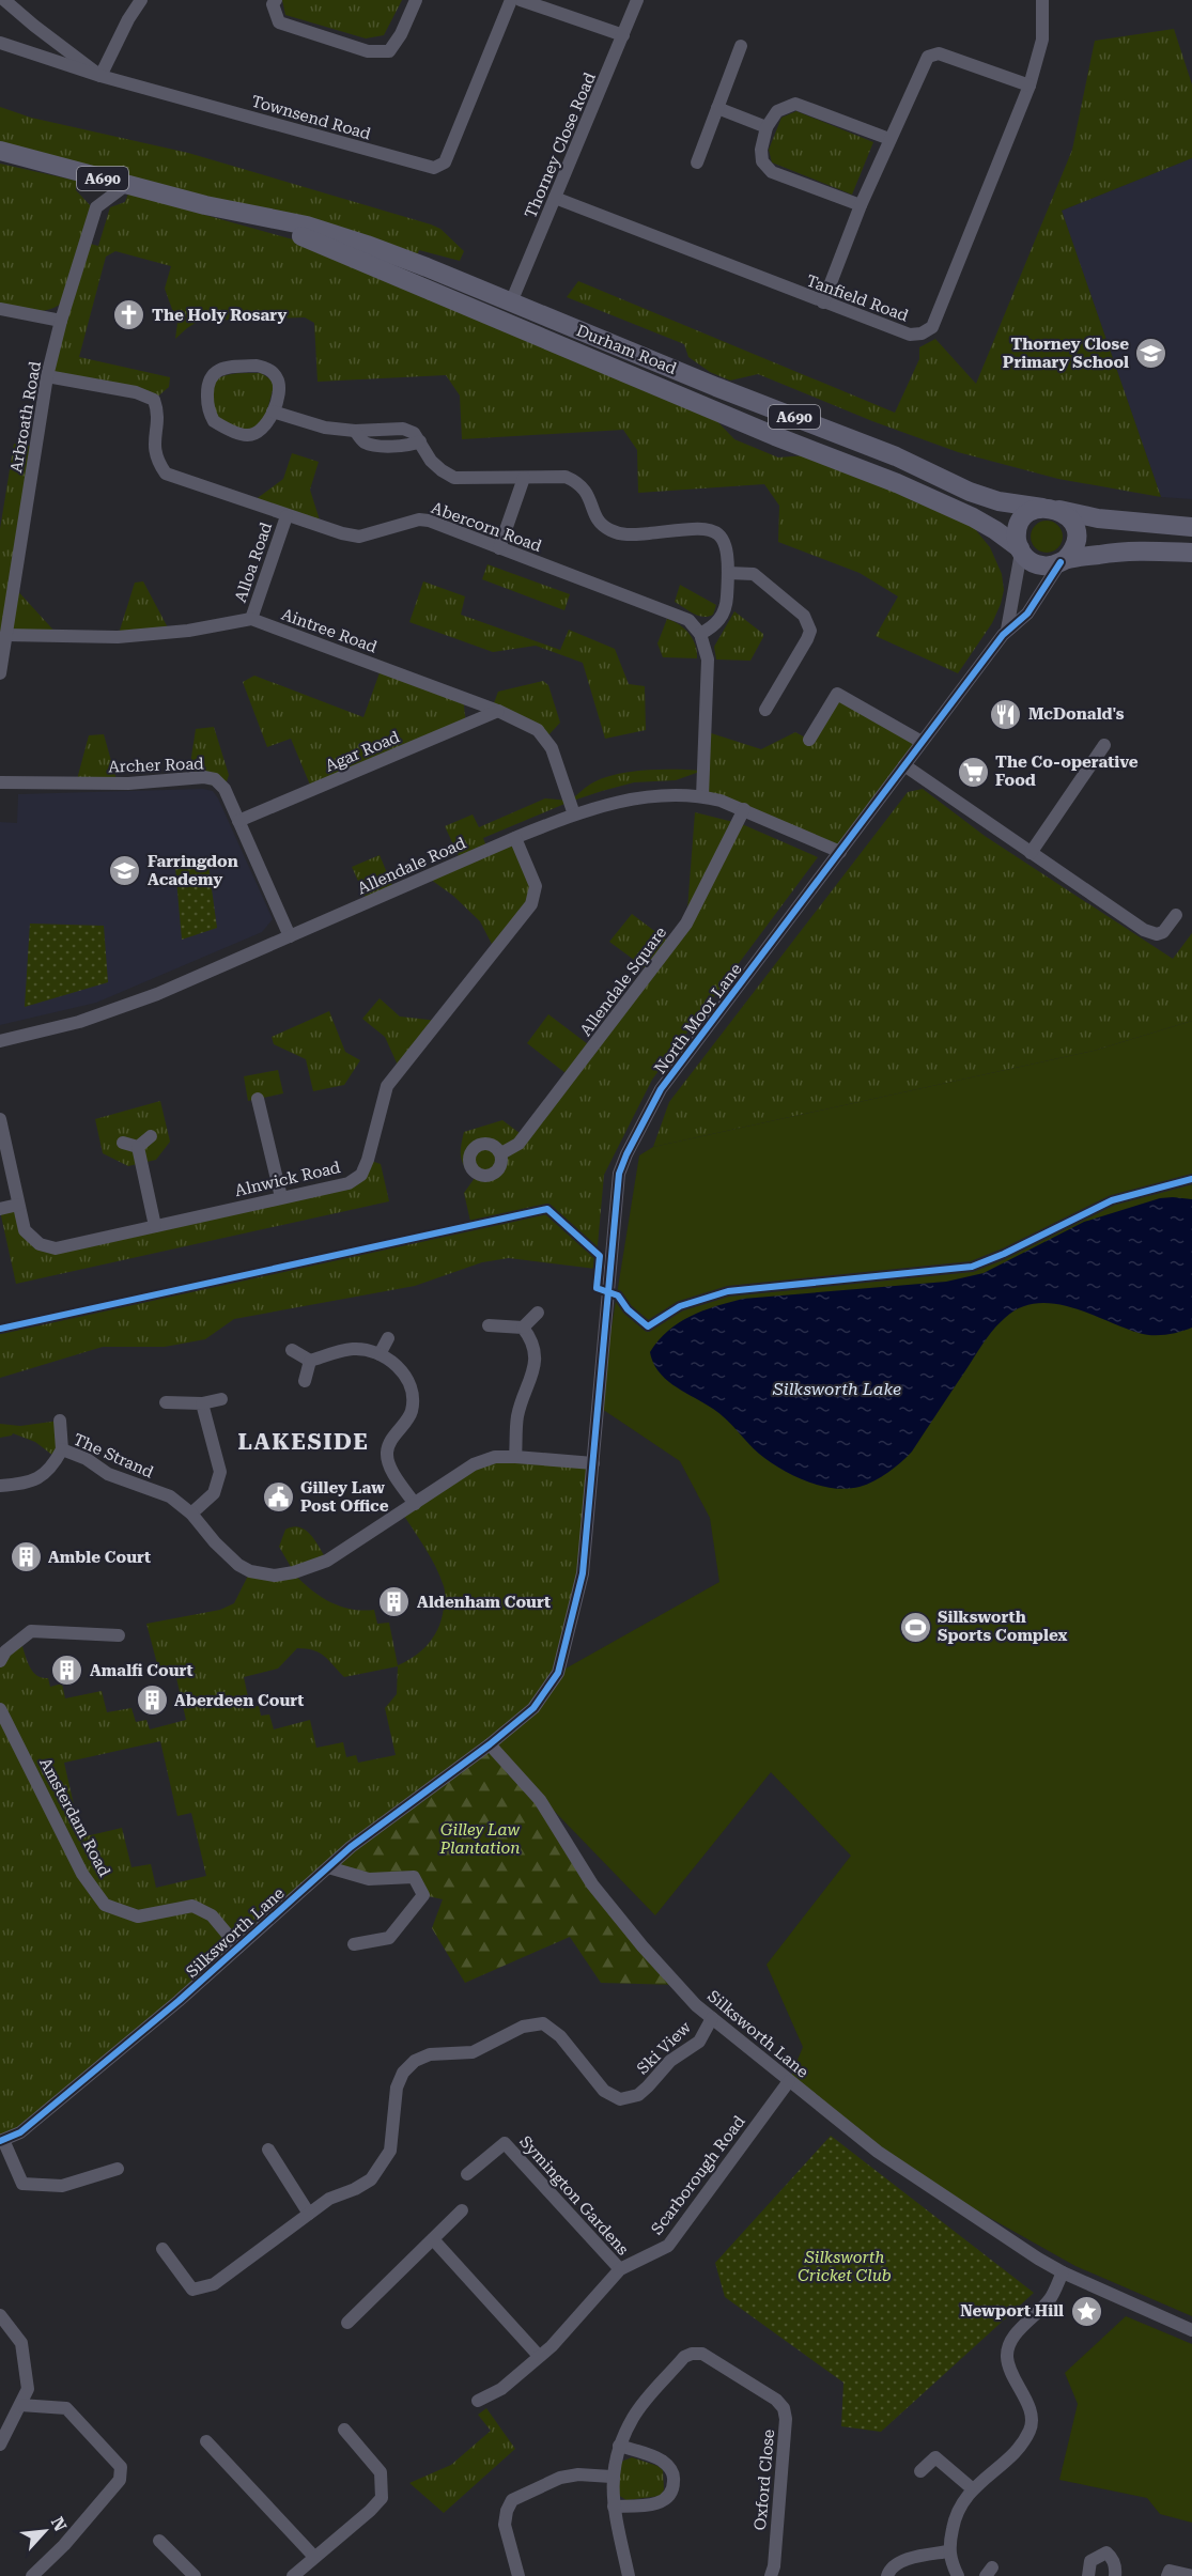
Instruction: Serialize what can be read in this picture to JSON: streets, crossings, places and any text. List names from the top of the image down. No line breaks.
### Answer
{"streets":{"highway":["A690","Durham Road"],"street":["Townsend Road","Thorney Close Road","Tanfield Road","Arbroath Road","Abercorn Road","Alloa Road","Aintree Road","Agar Road","Archer Road","Allendale Road","Allendale Square","North Moor Lane","Alnwick Road","The Strand","Amsterdam Road","Silksworth Lane","Ski View","Scarborough Road","Symington Gardens","Oxford Close"]},"crossings":[["Thorney Close Road","Tanfield Road"],["Thorney Close Road","Durham Road"],["Durham Road","Arbroath Road"],["Durham Road","North Moor Lane"],["Arbroath Road","Abercorn Road"],["Abercorn Road","Alloa Road"],["Alloa Road","Aintree Road"],["Aintree Road","Agar Road"],["Aintree Road","Allendale Road"],["Agar Road","Archer Road"],["Archer Road","Allendale Road"],["Allendale Road","Allendale Square"],["Allendale Road","North Moor Lane"],["Allendale Road","Alnwick Road"],["North Moor Lane","Silksworth Lane"],["Amsterdam Road","Silksworth Lane"],["Silksworth Lane","Ski View"],["Silksworth Lane","Scarborough Road"],["Scarborough Road","Symington Gardens"]],"districts":["LAKESIDE"],"water":["Silksworth Lake"],"parks":["Gilley Law Plantation","Silksworth Cricket Club"],"places":{"church":["The Holy Rosary"],"school or university":["Thorney Close Primary School","Farringdon Academy"],"restaurant":["McDonald's"],"supermarket":["The Co-operative Food"],"public building":["Gilley Law Post Office"],"building":["Amble Court","Aldenham Court","Amalfi Court","Aberdeen Court"],"sports":["Silksworth Sports Complex"],"place":["Newport Hill"]},"north":"top right"}
